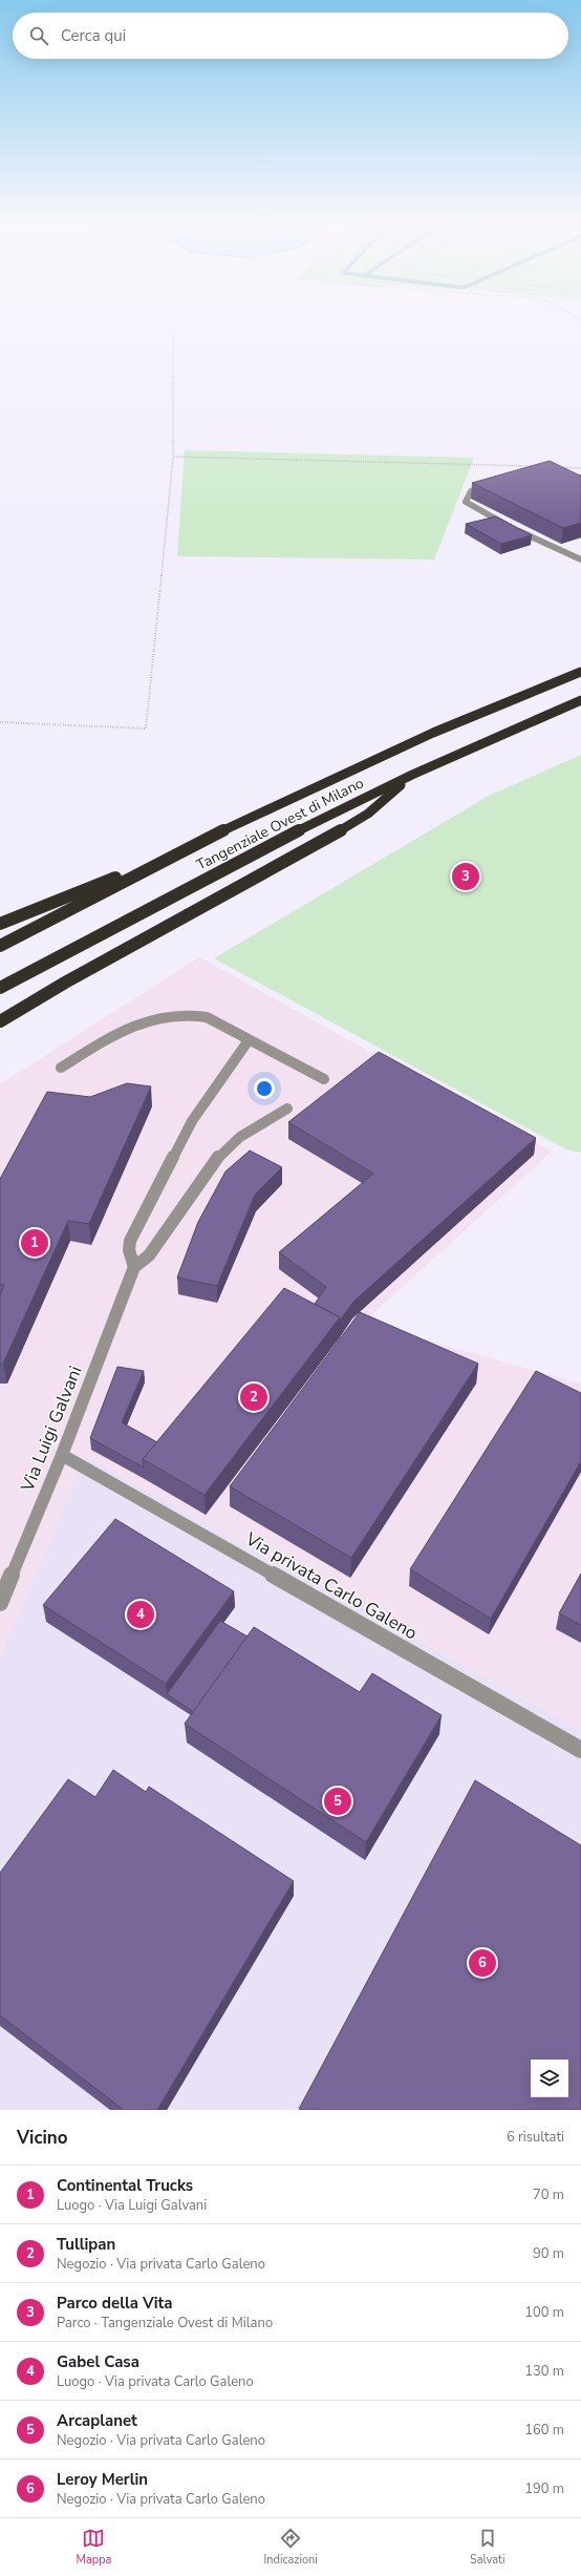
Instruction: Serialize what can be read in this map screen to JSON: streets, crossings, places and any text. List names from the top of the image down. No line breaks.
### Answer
{"streets":{"highway":["Tangenziale Ovest di Milano"],"street":["Via Luigi Galvani","Via privata Carlo Galeno"]},"crossings":[["Via Luigi Galvani","Via privata Carlo Galeno"]],"page":{"search":"Cerca qui","pins":["3","1","2","4","5","6"],"heading":["Vicino","6 risultati"],"list":[{"mark":"1","name":"Continental Trucks","note":"Luogo · Via Luigi Galvani","value":"70 m"},{"mark":"2","name":"Tullipan","note":"Negozio · Via privata Carlo Galeno","value":"90 m"},{"mark":"3","name":"Parco della Vita","note":"Parco · Tangenziale Ovest di Milano","value":"100 m"},{"mark":"4","name":"Gabel Casa","note":"Luogo · Via privata Carlo Galeno","value":"130 m"},{"mark":"5","name":"Arcaplanet","note":"Negozio · Via privata Carlo Galeno","value":"160 m"},{"mark":"6","name":"Leroy Merlin","note":"Negozio · Via privata Carlo Galeno","value":"190 m"}],"nav":["Mappa","Indicazioni","Salvati"]}}
